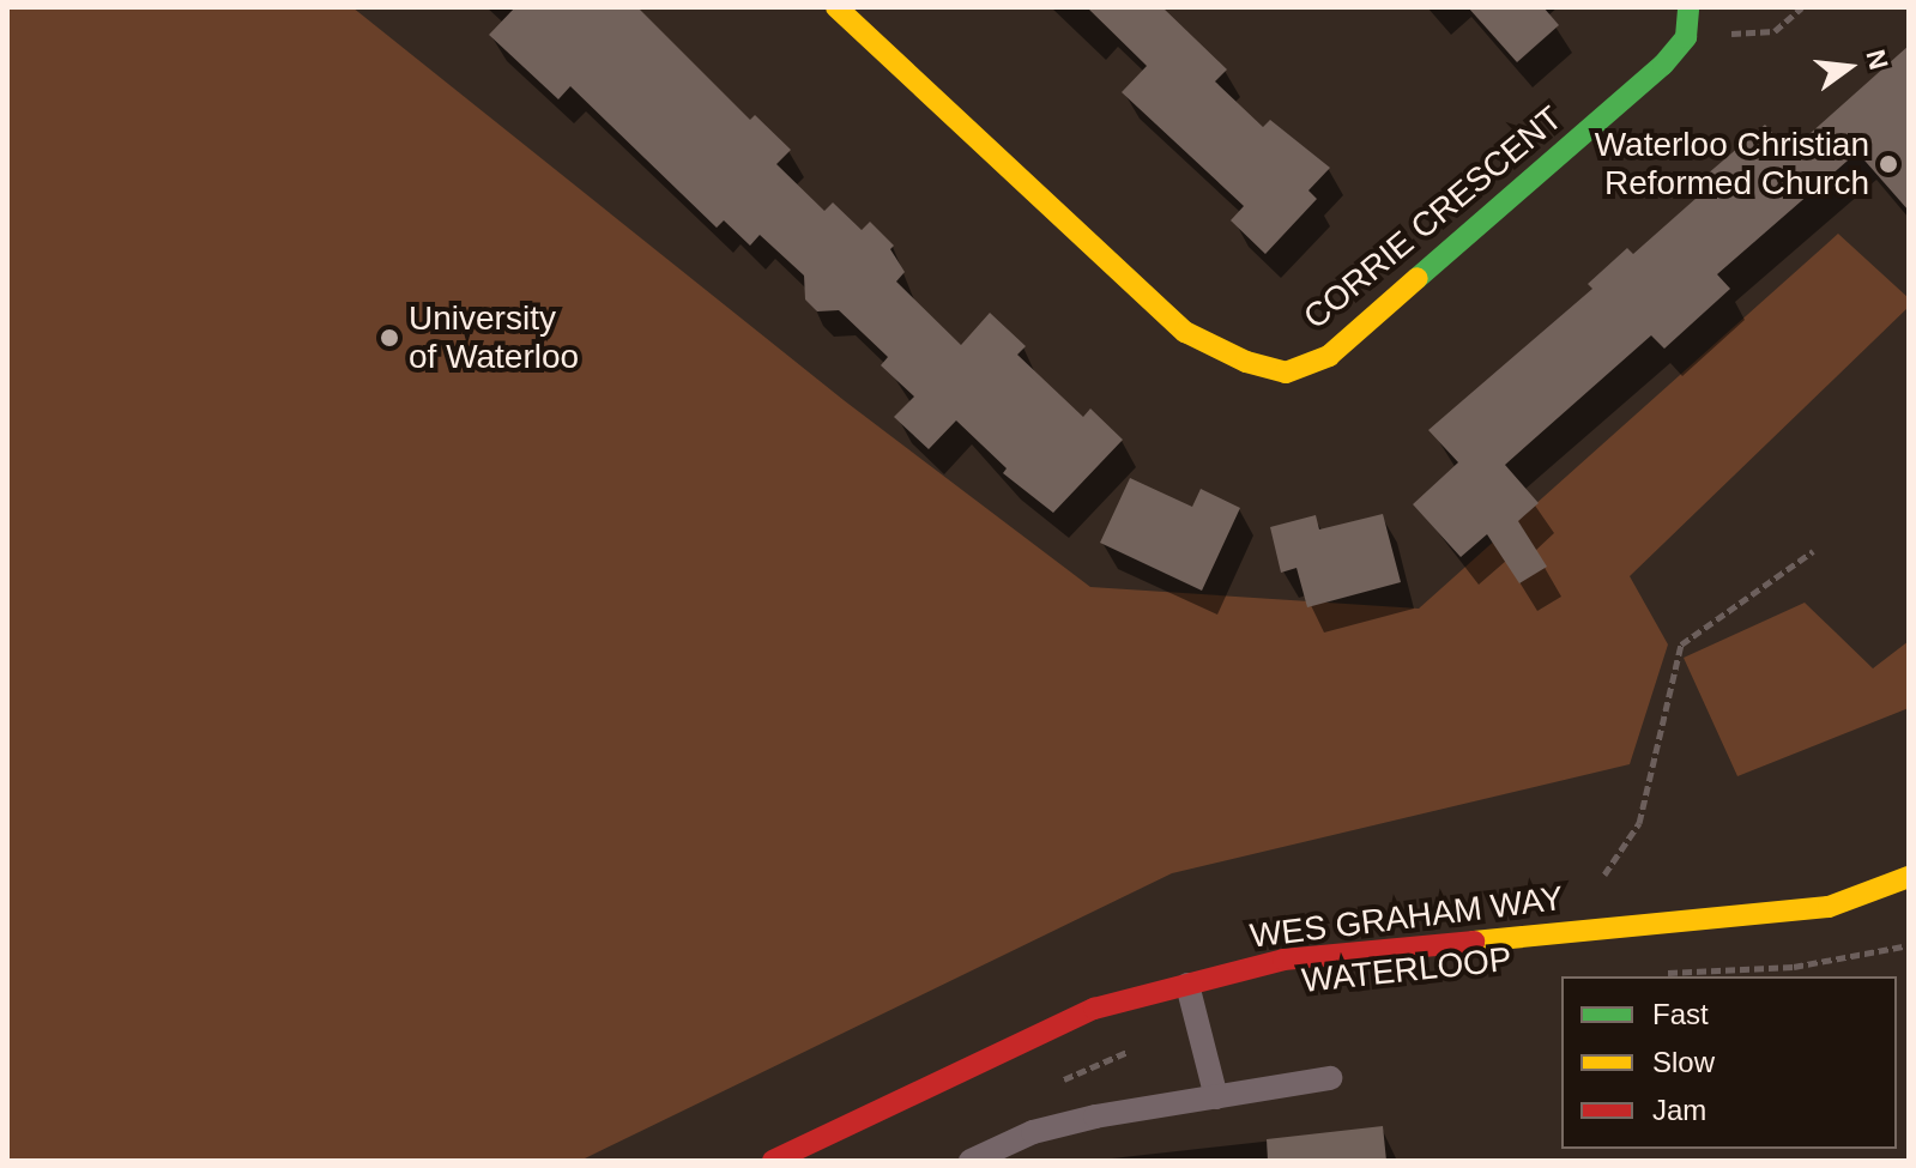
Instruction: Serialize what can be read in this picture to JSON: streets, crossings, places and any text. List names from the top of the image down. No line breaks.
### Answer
{"streets":{"street":["CORRIE CRESCENT","WES GRAHAM WAY"]},"places":["Waterloo Christian Reformed Church","University of Waterloo"],"legend":["Fast","Slow","Jam"],"north":"right"}
